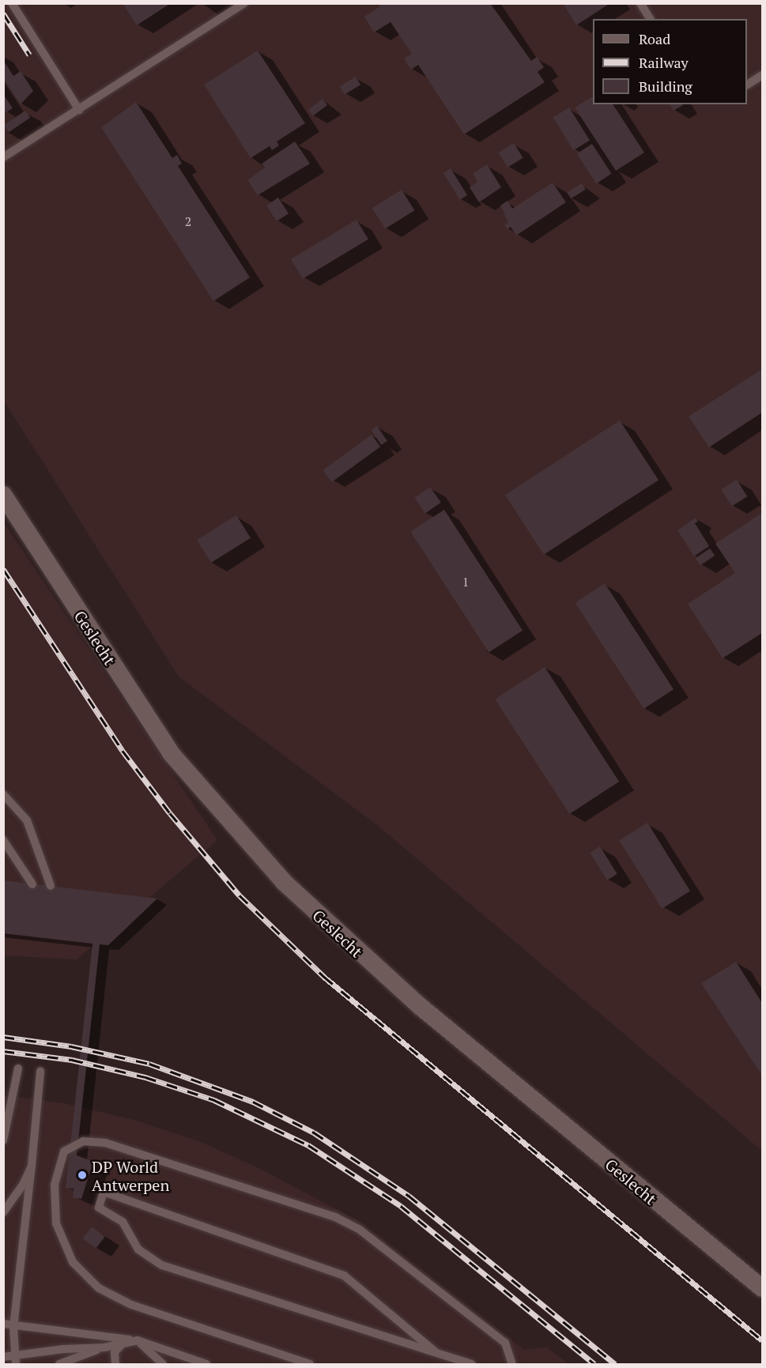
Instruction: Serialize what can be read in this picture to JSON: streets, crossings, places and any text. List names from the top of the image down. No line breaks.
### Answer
{"streets":{"street":["Geslecht"]},"places":["DP World Antwerpen"],"house_numbers":["2","1"],"legend":["Road","Railway","Building"]}
